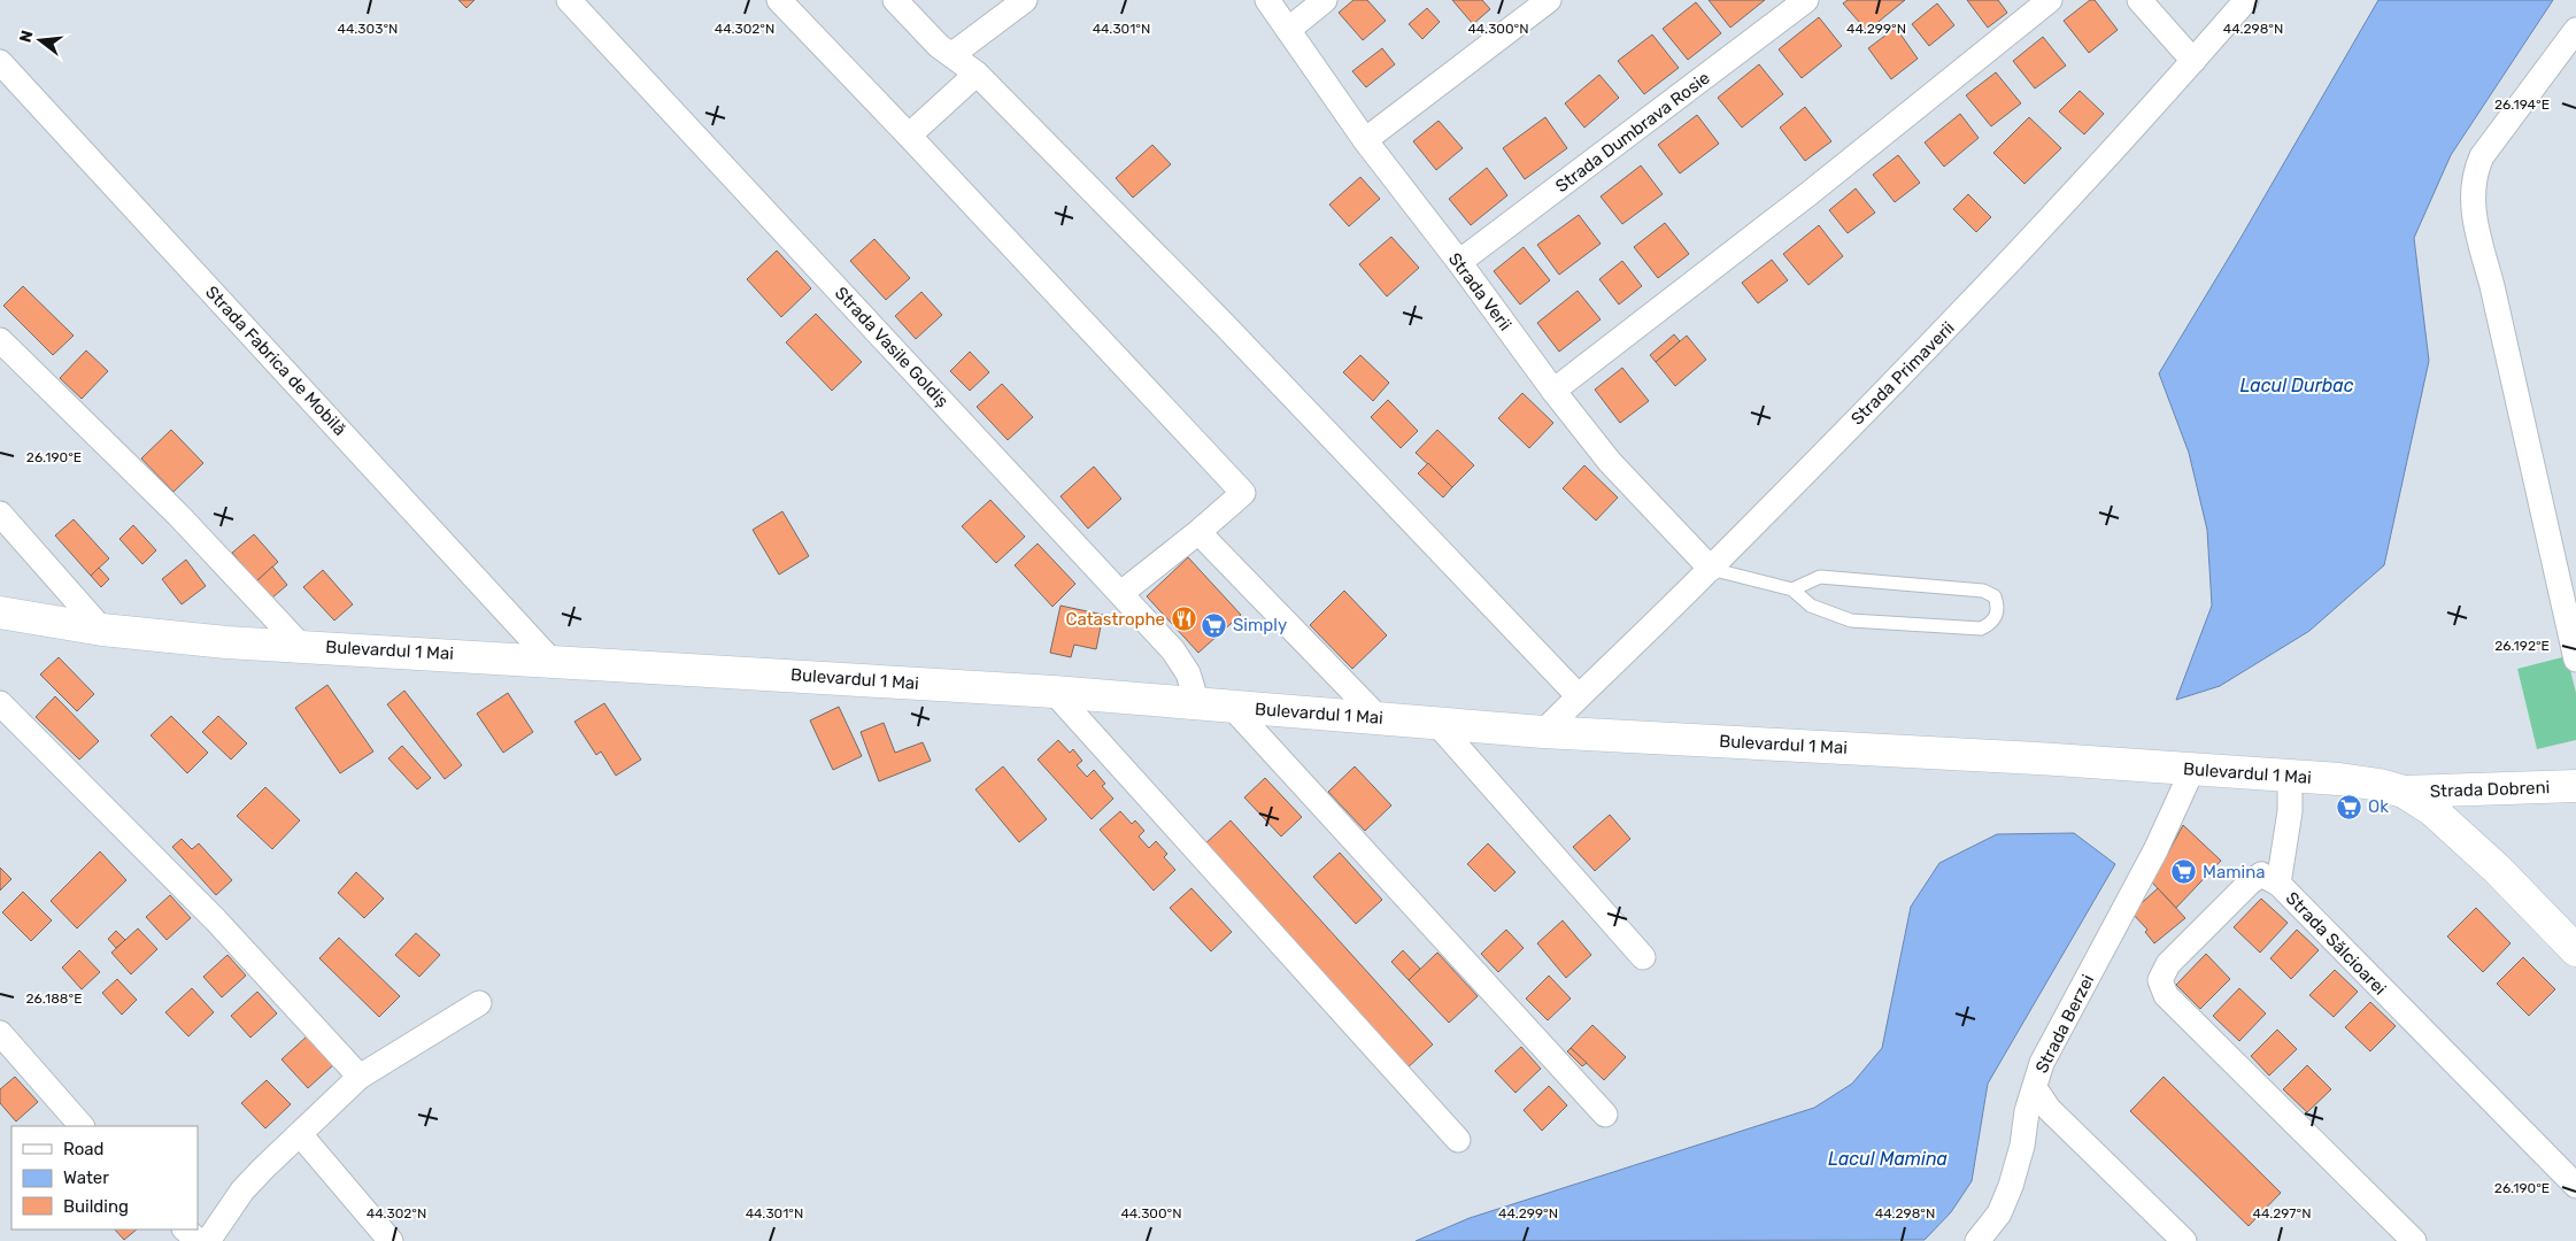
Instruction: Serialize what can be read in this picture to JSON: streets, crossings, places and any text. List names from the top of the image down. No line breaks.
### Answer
{"streets":{"main road":["Bulevardul 1 Mai","Strada Dobreni"],"street":["Strada Dumbrava Rosie","Strada Verii","Strada Vasile Goldiș","Strada Fabrica de Mobilă","Strada Primaverii","Strada Sălcioarei","Strada Berzei"]},"crossings":[["Strada Dumbrava Rosie","Strada Verii"],["Strada Verii","Strada Primaverii"],["Strada Vasile Goldiș","Bulevardul 1 Mai"],["Strada Fabrica de Mobilă","Bulevardul 1 Mai"],["Strada Primaverii","Bulevardul 1 Mai"],["Bulevardul 1 Mai","Strada Dobreni"],["Bulevardul 1 Mai","Strada Berzei"]],"water":["Lacul Durbac","Lacul Mamina"],"places":{"restaurant":["Catastrophe"],"supermarket":["Simply","Ok","Mamina"]},"legend":["Road","Water","Building"],"north":"left","coordinates":["44.303°N","44.302°N","44.301°N","44.300°N","44.299°N","44.298°N","26.194°E","26.190°E","26.192°E","26.188°E","44.297°N"]}
